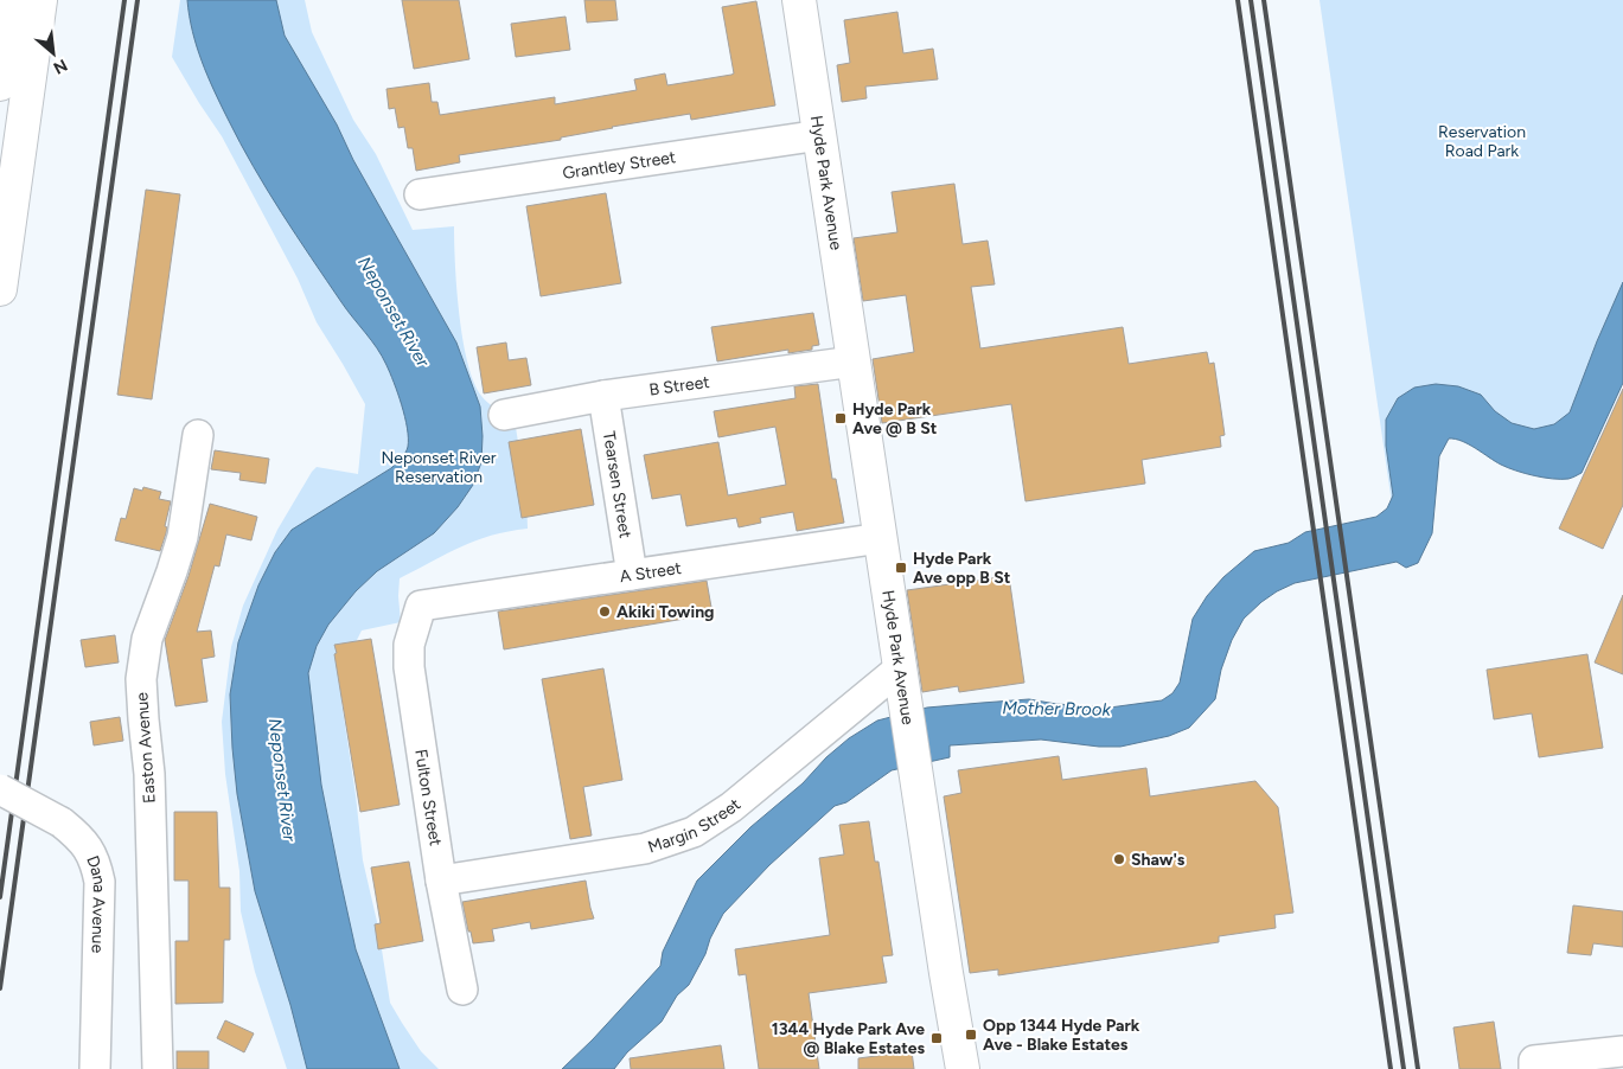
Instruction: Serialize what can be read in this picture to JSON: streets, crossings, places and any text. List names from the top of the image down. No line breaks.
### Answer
{"streets":{"main road":["Hyde Park Avenue"],"street":["Grantley Street","B Street","Tearsen Street","A Street","Easton Avenue","Fulton Street","Margin Street","Dana Avenue"]},"crossings":[["Grantley Street","Hyde Park Avenue"],["Hyde Park Avenue","B Street"],["Hyde Park Avenue","A Street"],["Hyde Park Avenue","Margin Street"],["B Street","Tearsen Street"],["Tearsen Street","A Street"],["A Street","Fulton Street"],["Fulton Street","Margin Street"]],"water":["Neponset River","Mother Brook"],"parks":["Reservation Road Park","Neponset River Reservation"],"places":{"transit":["Hyde Park Ave @ B St","Hyde Park Ave opp B St","Opp 1344 Hyde Park Ave - Blake Estates","1344 Hyde Park Ave @ Blake Estates"],"other":["Akiki Towing","Shaw's"]},"north":"bottom right"}
